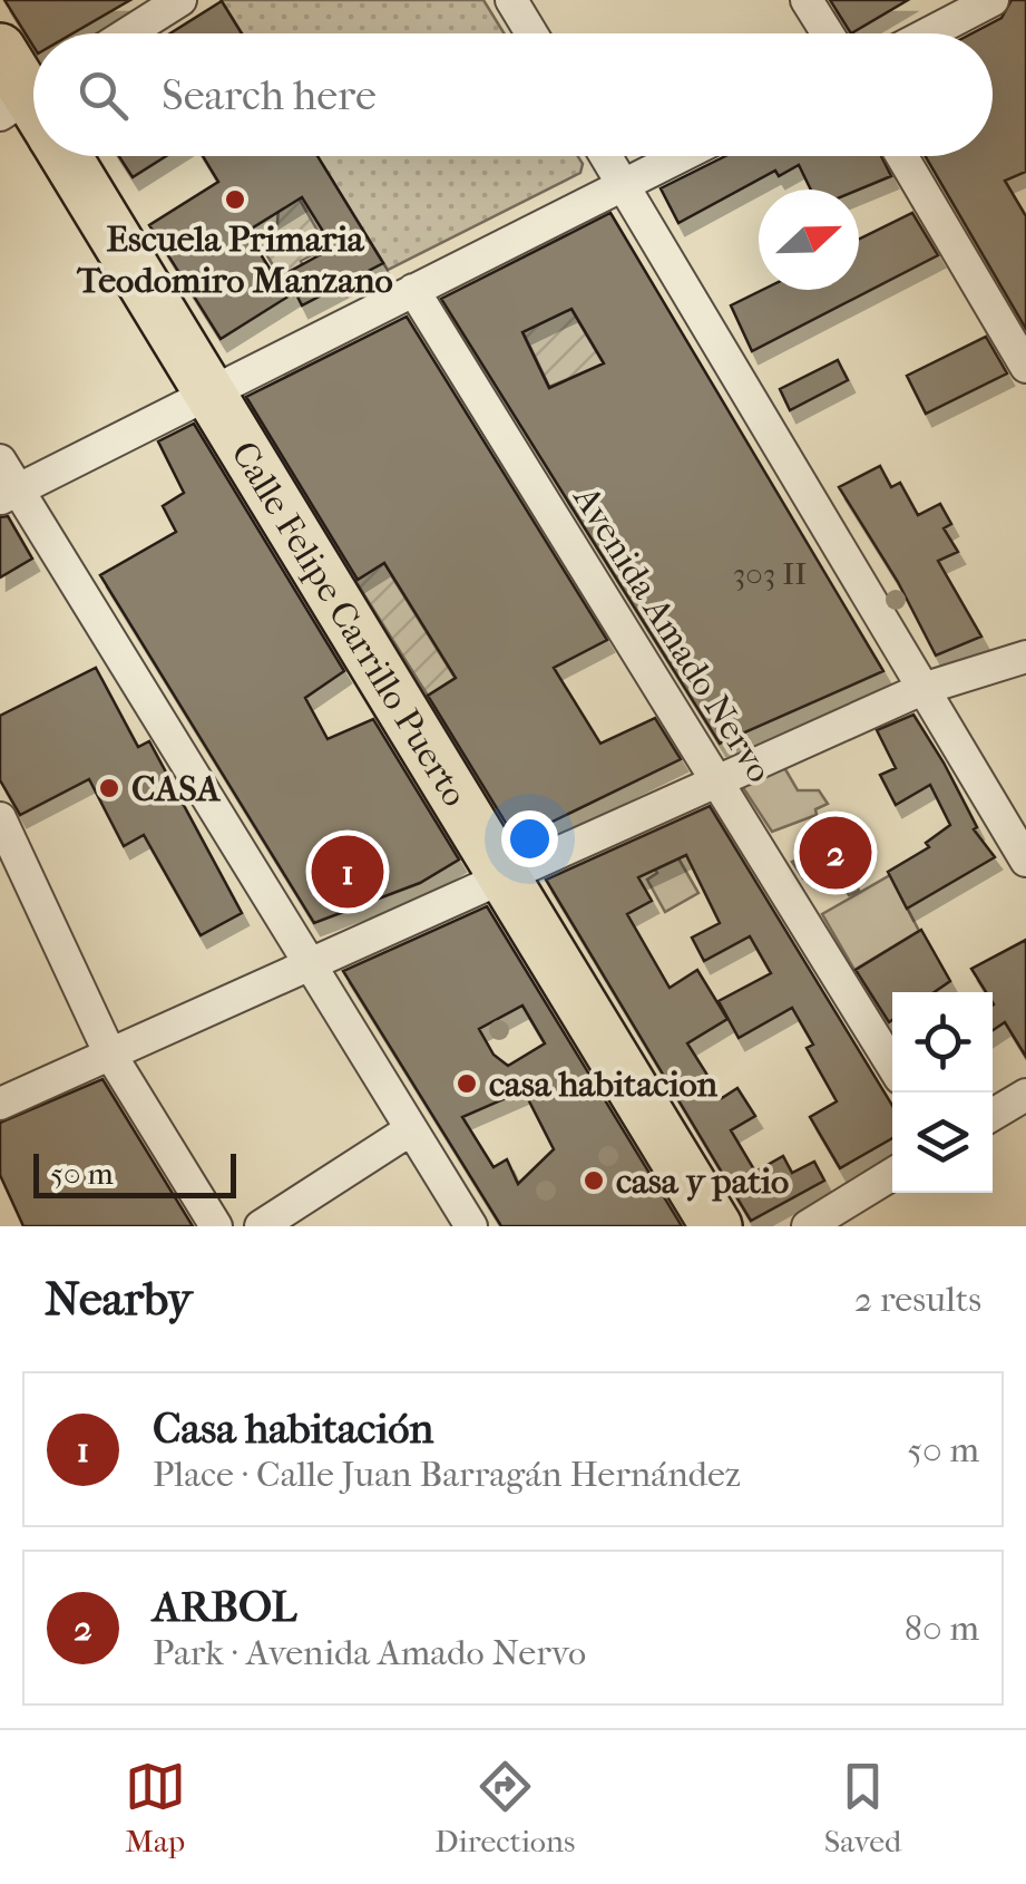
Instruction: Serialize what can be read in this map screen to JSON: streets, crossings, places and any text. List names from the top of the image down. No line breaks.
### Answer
{"streets":{"main road":["Calle Felipe Carrillo Puerto"],"street":["Avenida Amado Nervo"]},"places":["Escuela Primaria Teodomiro Manzano","CASA","casa habitacion","casa y patio"],"house_numbers":["303 II"],"scale_bar":"50 m","north":"right","page":{"search":"Search here","pins":["2","1"],"scale":"50 m","heading":["Nearby","2 results"],"list":[{"mark":"1","name":"Casa habitación","note":"Place · Calle Juan Barragán Hernández","value":"50 m"},{"mark":"2","name":"ARBOL","note":"Park · Avenida Amado Nervo","value":"80 m"}],"nav":["Map","Directions","Saved"]}}
